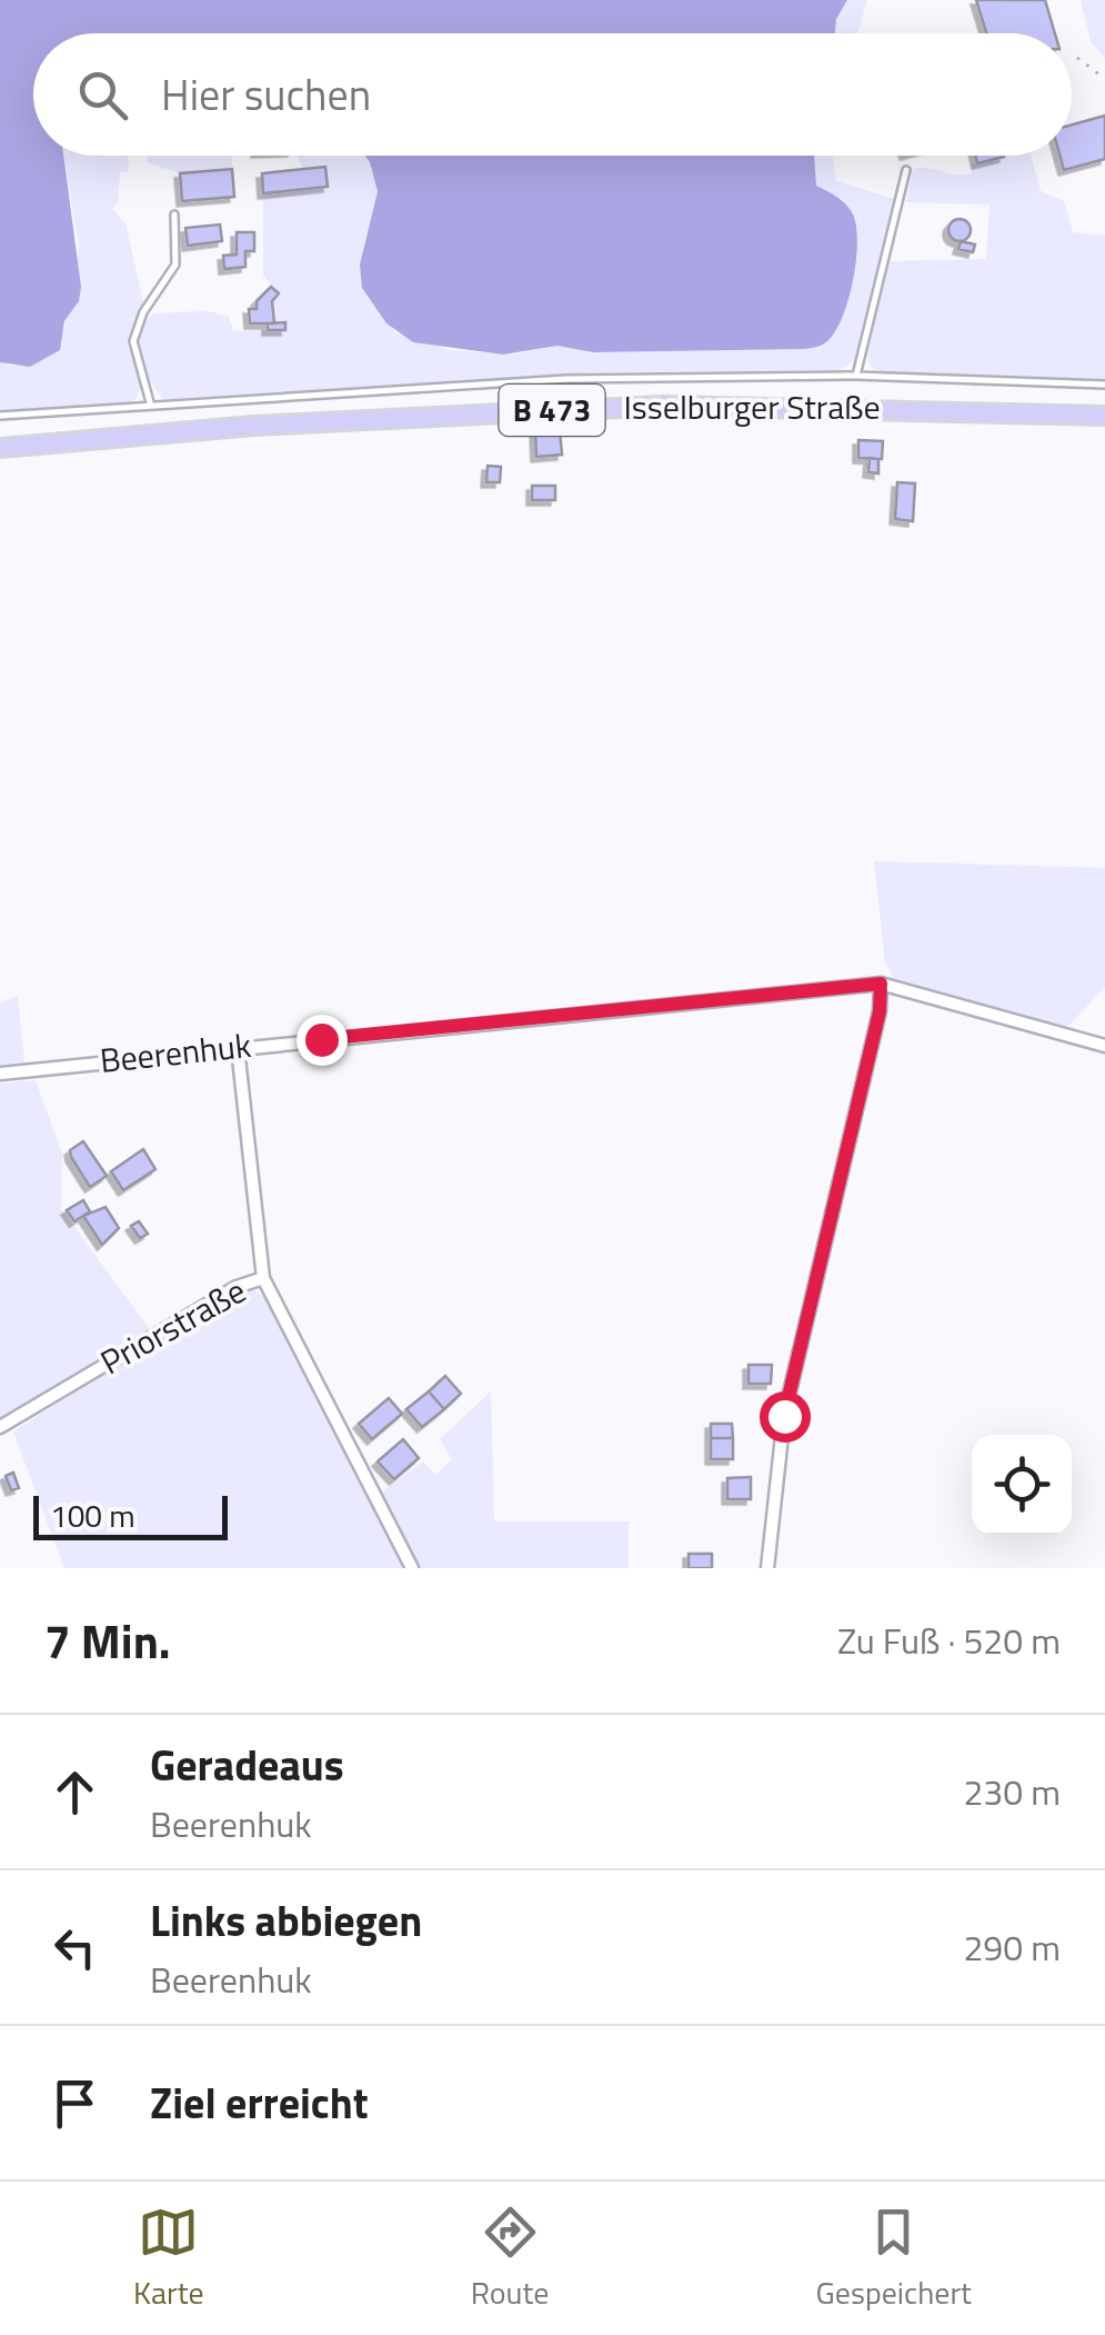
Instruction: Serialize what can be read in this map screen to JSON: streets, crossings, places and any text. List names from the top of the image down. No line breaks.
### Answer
{"streets":{"main road":["Isselburger Straße","B 473"],"street":["Beerenhuk","Priorstraße"]},"crossings":[["Beerenhuk","Priorstraße"]],"scale_bar":"100 m","page":{"search":"Hier suchen","scale":"100 m","heading":["7 Min.","Zu Fuß · 520 m"],"list":[["Geradeaus","Beerenhuk","230 m"],["Links abbiegen","Beerenhuk","290 m"],"Ziel erreicht"],"nav":["Karte","Route","Gespeichert"]}}
